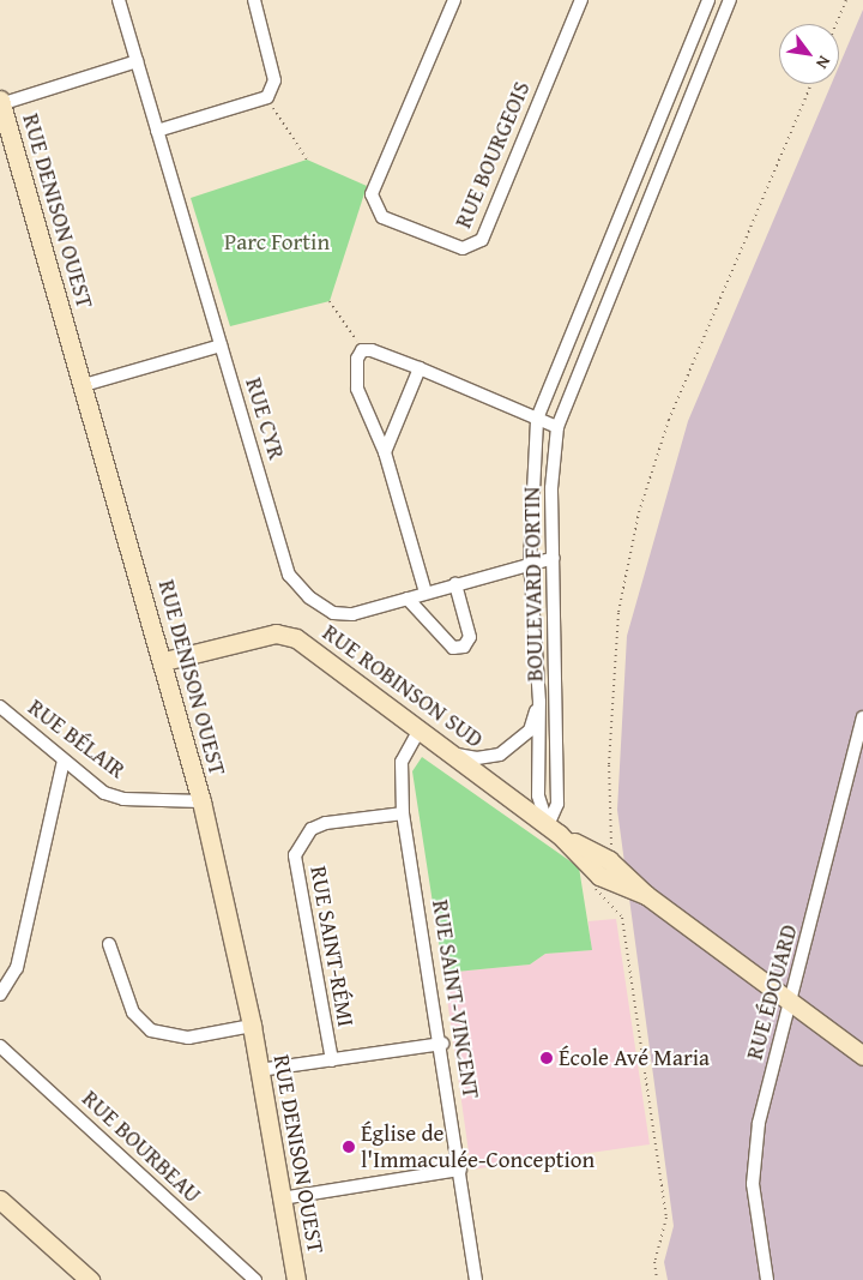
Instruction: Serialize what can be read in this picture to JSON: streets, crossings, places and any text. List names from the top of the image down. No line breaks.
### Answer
{"streets":{"street":["RUE BOURGEOIS","RUE DENISON OUEST","RUE CYR","BOULEVARD FORTIN","RUE ROBINSON SUD","RUE BÉLAIR","RUE SAINT-RÉMI","RUE ÉDOUARD","RUE SAINT-VINCENT","RUE BOURBEAU"]},"crossings":[["RUE DENISON OUEST","RUE ROBINSON SUD"],["RUE DENISON OUEST","RUE BÉLAIR"],["RUE CYR","BOULEVARD FORTIN"],["BOULEVARD FORTIN","RUE ROBINSON SUD"],["RUE ROBINSON SUD","RUE ÉDOUARD"],["RUE ROBINSON SUD","RUE SAINT-VINCENT"],["RUE SAINT-RÉMI","RUE SAINT-VINCENT"]],"parks":["Parc Fortin"],"places":["École Avé Maria","Église de l'Immaculée-Conception"],"north":"bottom right"}
